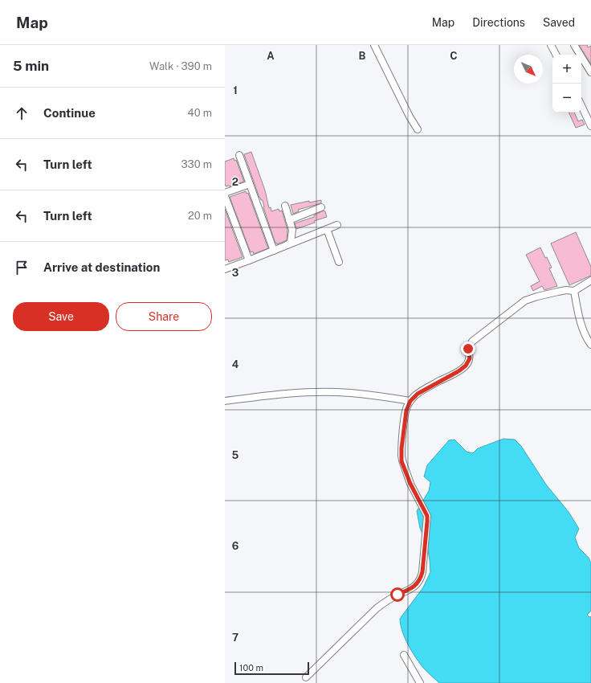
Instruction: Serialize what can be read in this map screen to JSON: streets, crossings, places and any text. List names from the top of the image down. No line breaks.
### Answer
{"scale_bar":"100 m","north":"bottom right","page":{"header":"Map","nav":["Map","Directions","Saved"],"heading":["5 min","Walk · 390 m"],"map_buttons":["+","−"],"list":[["Continue","40 m"],["Turn left","330 m"],["Turn left","20 m"],"Arrive at destination"],"buttons":["Save","Share"],"scale":"100 m"},"grid":{"columns":["A","B","C"],"rows":["1","2","3","4","5","6","7"]}}
